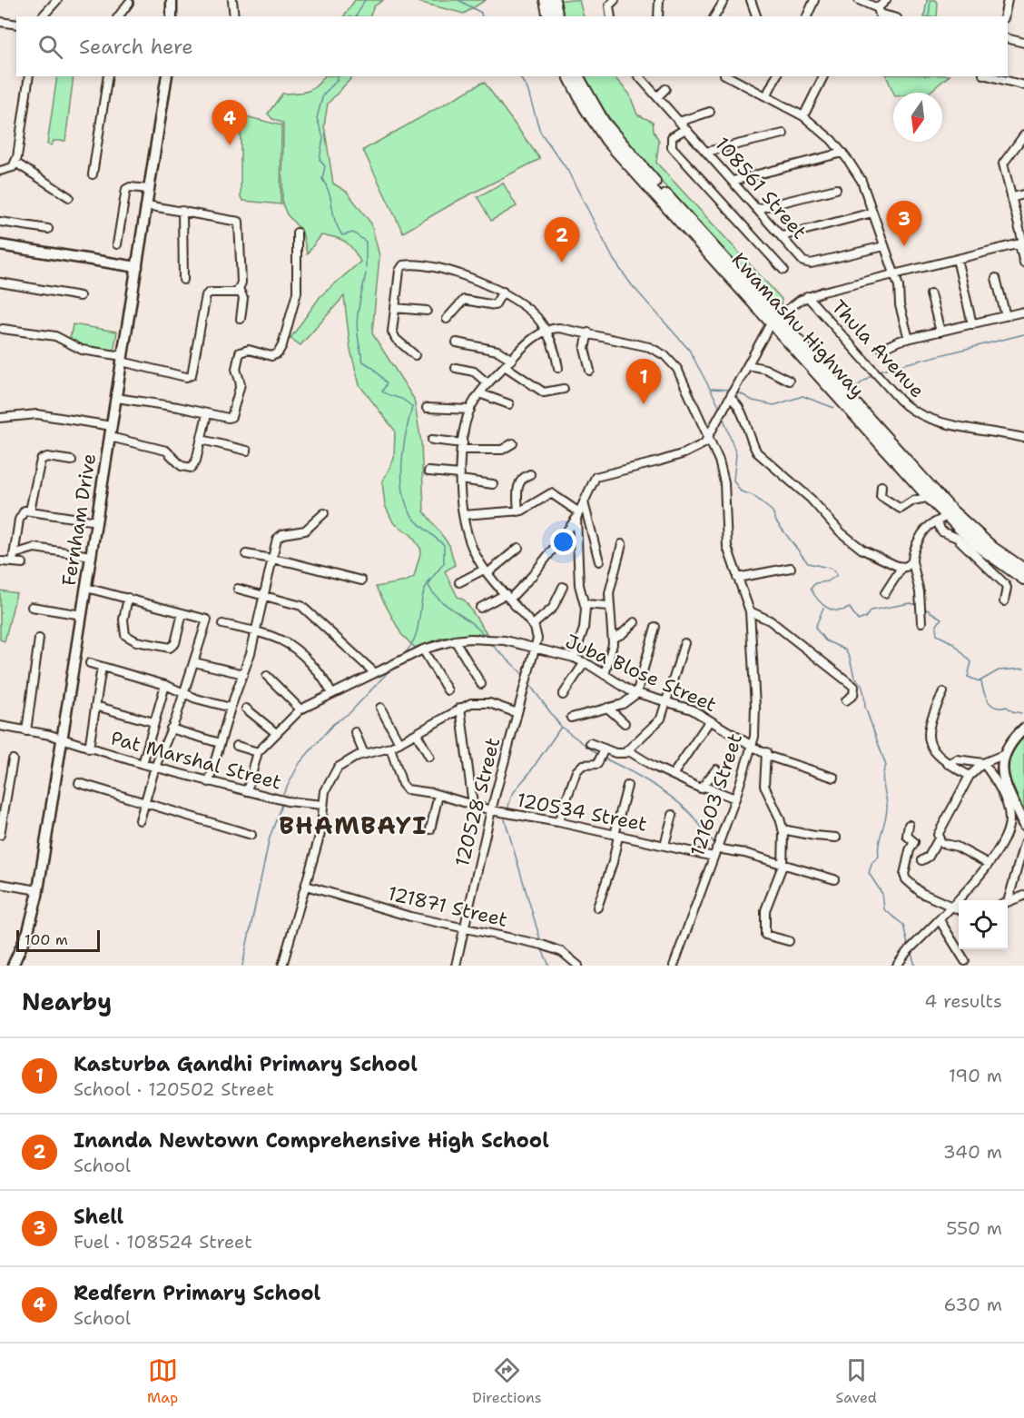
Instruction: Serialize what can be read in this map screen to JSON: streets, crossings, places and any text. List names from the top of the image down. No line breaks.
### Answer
{"streets":{"main road":["Kwamashu Highway"],"street":["108561 Street","Thula Avenue","Fernham Drive","Juba Blose Street","Pat Marshal Street","121603 Street","120528 Street","120534 Street","121871 Street"]},"crossings":[["Fernham Drive","Pat Marshal Street"],["Juba Blose Street","Pat Marshal Street"],["Juba Blose Street","121603 Street"],["Juba Blose Street","120528 Street"],["121603 Street","120534 Street"],["120528 Street","120534 Street"],["120528 Street","121871 Street"]],"districts":["BHAMBAYI"],"scale_bar":"100 m","north":"bottom","page":{"search":"Search here","pins":["4","3","2","1"],"scale":"100 m","heading":["Nearby","4 results"],"list":[{"mark":"1","name":"Kasturba Gandhi Primary School","note":"School · 120502 Street","value":"190 m"},{"mark":"2","name":"Inanda Newtown Comprehensive High School","note":"School","value":"340 m"},{"mark":"3","name":"Shell","note":"Fuel · 108524 Street","value":"550 m"},{"mark":"4","name":"Redfern Primary School","note":"School","value":"630 m"}],"nav":["Map","Directions","Saved"]}}
